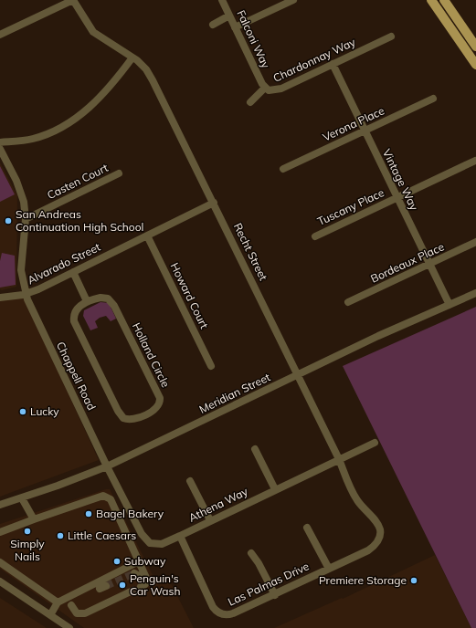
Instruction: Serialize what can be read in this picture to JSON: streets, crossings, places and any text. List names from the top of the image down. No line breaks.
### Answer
{"streets":{"street":["Falconi Way","Chardonnay Way","Verona Place","Vintage Way","Casten Court","Tuscany Place","Recht Street","Bordeaux Place","Alvarado Street","Howard Court","Holland Circle","Chappell Road","Meridian Street","Athena Way","Las Palmas Drive"]},"crossings":[["Falconi Way","Chardonnay Way"],["Chardonnay Way","Vintage Way"],["Verona Place","Vintage Way"],["Vintage Way","Tuscany Place"],["Vintage Way","Bordeaux Place"],["Vintage Way","Meridian Street"],["Casten Court","Chappell Road"],["Recht Street","Alvarado Street"],["Recht Street","Meridian Street"],["Recht Street","Athena Way"],["Recht Street","Las Palmas Drive"],["Alvarado Street","Howard Court"],["Alvarado Street","Chappell Road"],["Chappell Road","Meridian Street"],["Chappell Road","Athena Way"],["Meridian Street","Athena Way"],["Athena Way","Las Palmas Drive"]],"places":["San Andreas Continuation High School","Lucky","Bagel Bakery","Simply Nails","Little Caesars","Subway","Premiere Storage","Penguin's Car Wash"]}
